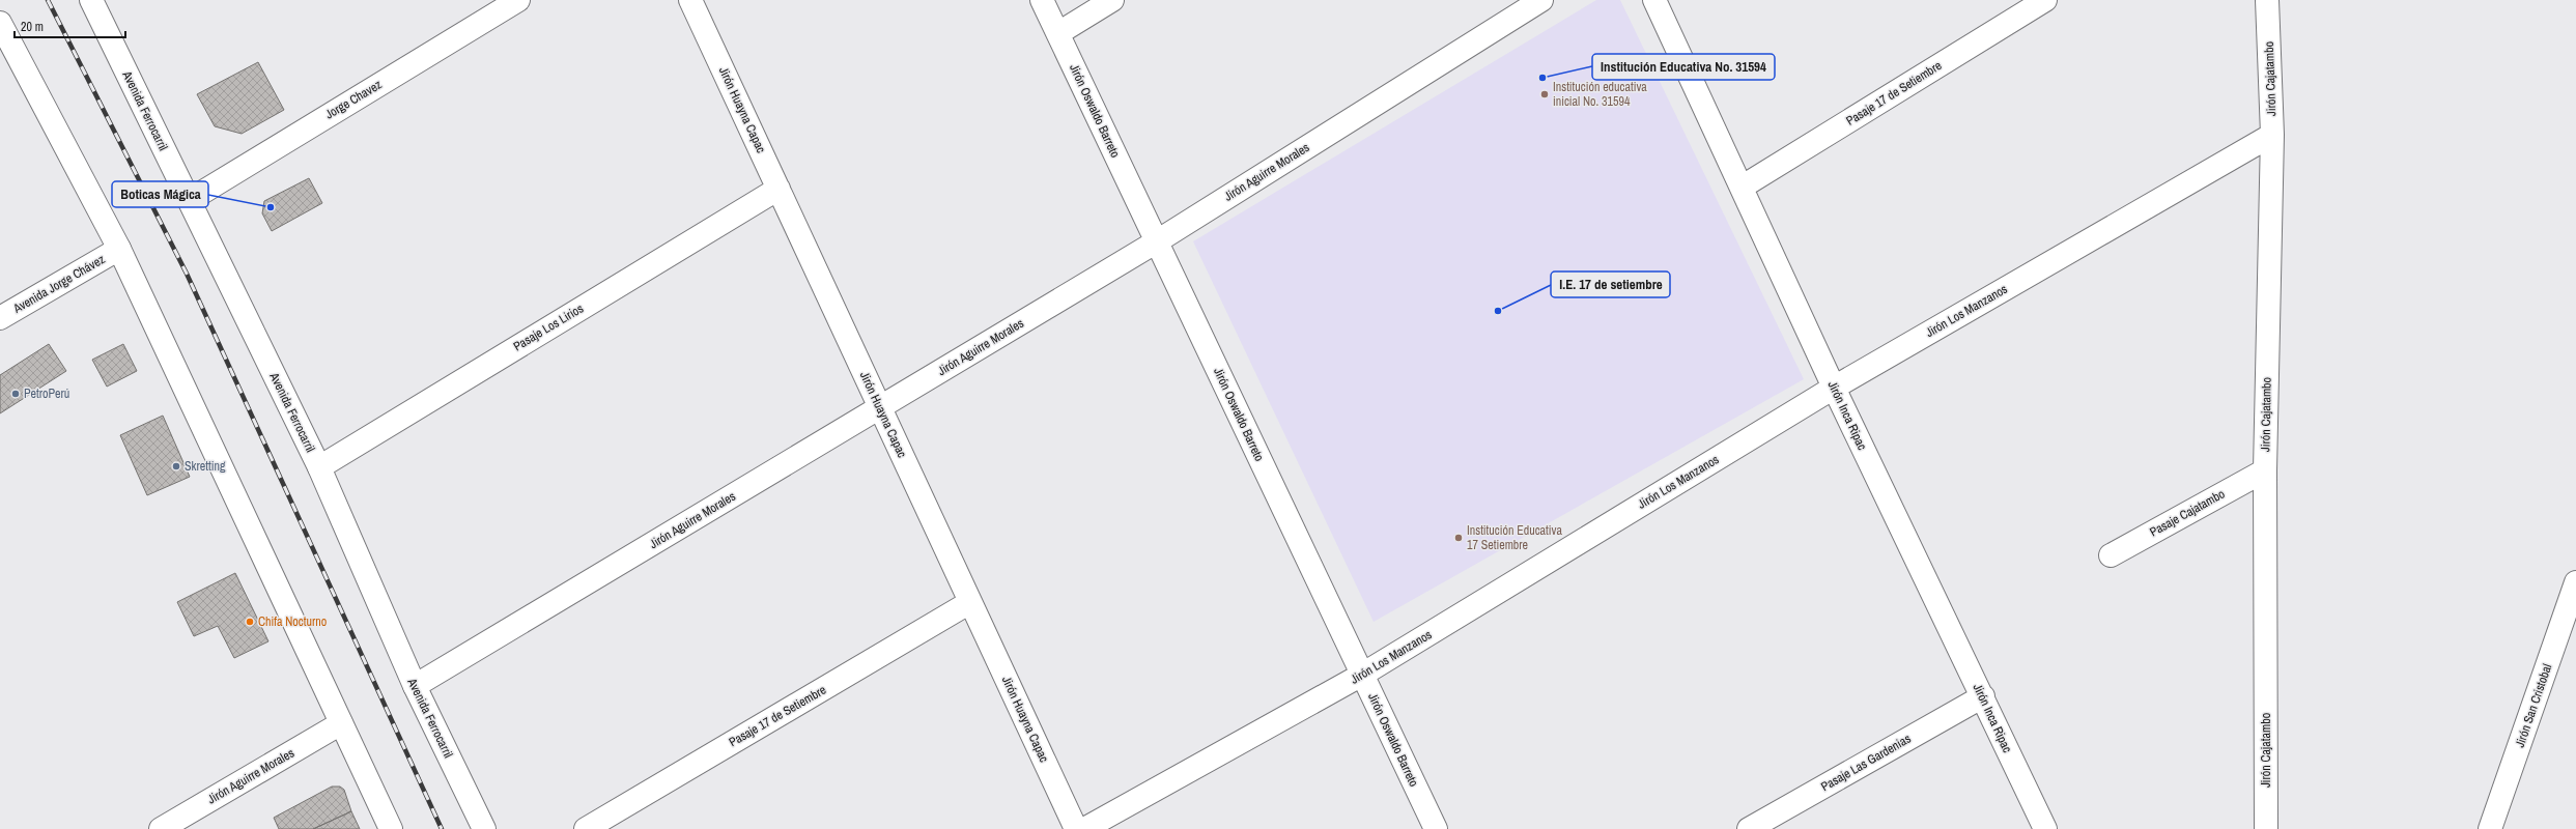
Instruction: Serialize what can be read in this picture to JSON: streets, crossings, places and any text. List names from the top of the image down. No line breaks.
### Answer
{"streets":{"street":["Jirón Cajatambo","Pasaje 17 de Setiembre","Jorge Chavez","Jirón Huayna Capac","Avenida Ferrocarril","Jirón Oswaldo Barreto","Jirón Aguirre Morales","Avenida Jorge Chávez","Jirón Los Manzanos","Pasaje Los Lirios","Jirón Inca Ripac","Pasaje Cajatambo","Jirón San Cristobal","Pasaje Las Gardenias"]},"crossings":[["Jirón Cajatambo","Jirón Los Manzanos"],["Jirón Cajatambo","Pasaje Cajatambo"],["Pasaje 17 de Setiembre","Jirón Huayna Capac"],["Pasaje 17 de Setiembre","Jirón Inca Ripac"],["Jorge Chavez","Avenida Ferrocarril"],["Jirón Huayna Capac","Jirón Aguirre Morales"],["Jirón Huayna Capac","Pasaje Los Lirios"],["Avenida Ferrocarril","Jirón Aguirre Morales"],["Avenida Ferrocarril","Pasaje Los Lirios"],["Jirón Oswaldo Barreto","Jirón Aguirre Morales"],["Jirón Oswaldo Barreto","Jirón Los Manzanos"],["Jirón Los Manzanos","Jirón Inca Ripac"],["Jirón Inca Ripac","Pasaje Las Gardenias"]],"places":["Institución Educativa No. 31594","Institución educativa inicial No. 31594","Boticas Mágica","I.E. 17 de setiembre","PetroPerú","Skretting","Institución Educativa 17 Setiembre","Chifa Nocturno"],"scale_bar":"20 m"}
